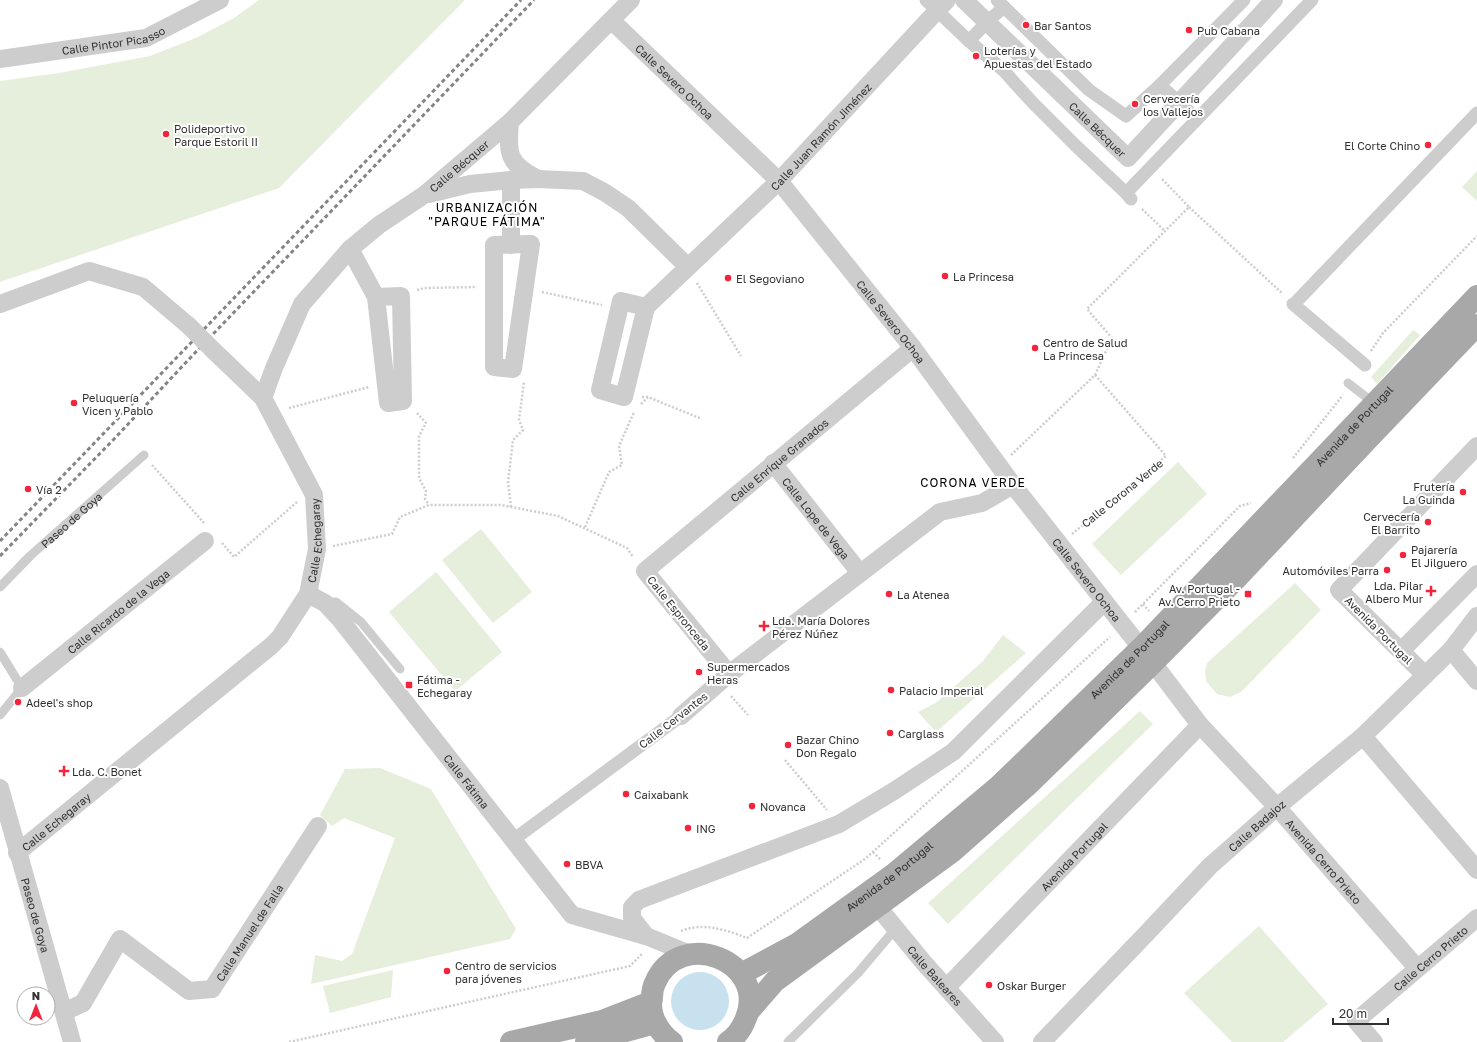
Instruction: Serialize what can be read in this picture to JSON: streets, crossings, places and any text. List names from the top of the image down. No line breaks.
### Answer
{"streets":{"main road":["Avenida de Portugal"],"street":["Calle Pintor Picasso","Calle Severo Ochoa","Calle Bécquer","Calle Juan Ramón Jiménez","Calle Enrique Granados","Calle Lope de Vega","Paseo de Goya","Calle Echegaray","Calle Ricardo de la Vega","Calle Espronceda","Avenida Portugal","Calle Cervantes","Calle Fátima","Calle Badajoz","Avenida Cerro Prieto","Calle Manuel de Falla","Calle Cerro Prieto","Calle Baleares"],"path":["Calle Corona Verde"]},"crossings":[["Calle Severo Ochoa","Calle Bécquer"],["Calle Severo Ochoa","Calle Juan Ramón Jiménez"],["Calle Severo Ochoa","Avenida de Portugal"],["Calle Severo Ochoa","Calle Enrique Granados"],["Calle Severo Ochoa","Calle Corona Verde"],["Calle Severo Ochoa","Calle Cervantes"],["Calle Severo Ochoa","Avenida Cerro Prieto"],["Calle Bécquer","Calle Echegaray"],["Avenida de Portugal","Avenida Cerro Prieto"],["Avenida de Portugal","Calle Baleares"],["Calle Enrique Granados","Calle Lope de Vega"],["Calle Enrique Granados","Calle Espronceda"],["Calle Lope de Vega","Calle Cervantes"],["Paseo de Goya","Calle Echegaray"],["Paseo de Goya","Calle Manuel de Falla"],["Calle Echegaray","Calle Fátima"],["Calle Espronceda","Calle Cervantes"],["Avenida Portugal","Calle Badajoz"],["Avenida Portugal","Avenida Cerro Prieto"],["Avenida Portugal","Calle Baleares"],["Calle Cervantes","Calle Fátima"],["Calle Badajoz","Avenida Cerro Prieto"],["Avenida Cerro Prieto","Calle Cerro Prieto"]],"districts":["URBANIZACIÓN \"PARQUE FÁTIMA\"","CORONA VERDE"],"places":{"other":["Bar Santos","Pub Cabana","Loterías y Apuestas del Estado","Cervecería los Vallejos","Polideportivo Parque Estoril II","El Corte Chino","La Princesa","El Segoviano","Centro de Salud La Princesa","Peluquería Vicen y Pablo","Vía 2","Frutería La Guinda","Cervecería El Barrito","Pajarería El Jilguero","Automóviles Parra","La Atenea","Supermercados Heras","Palacio Imperial","Adeel's shop","Carglass","Bazar Chino Don Regalo","Caixabank","Novanca","ING","BBVA","Centro de servicios para jóvenes","Oskar Burger"],"health":["Lda. Pilar Albero Mur","Lda. María Dolores Pérez Núñez","Lda. C. Bonet"],"transit":["Av. Portugal - Av. Cerro Prieto","Fátima - Echegaray"]},"scale_bar":"20 m","north":"top"}
